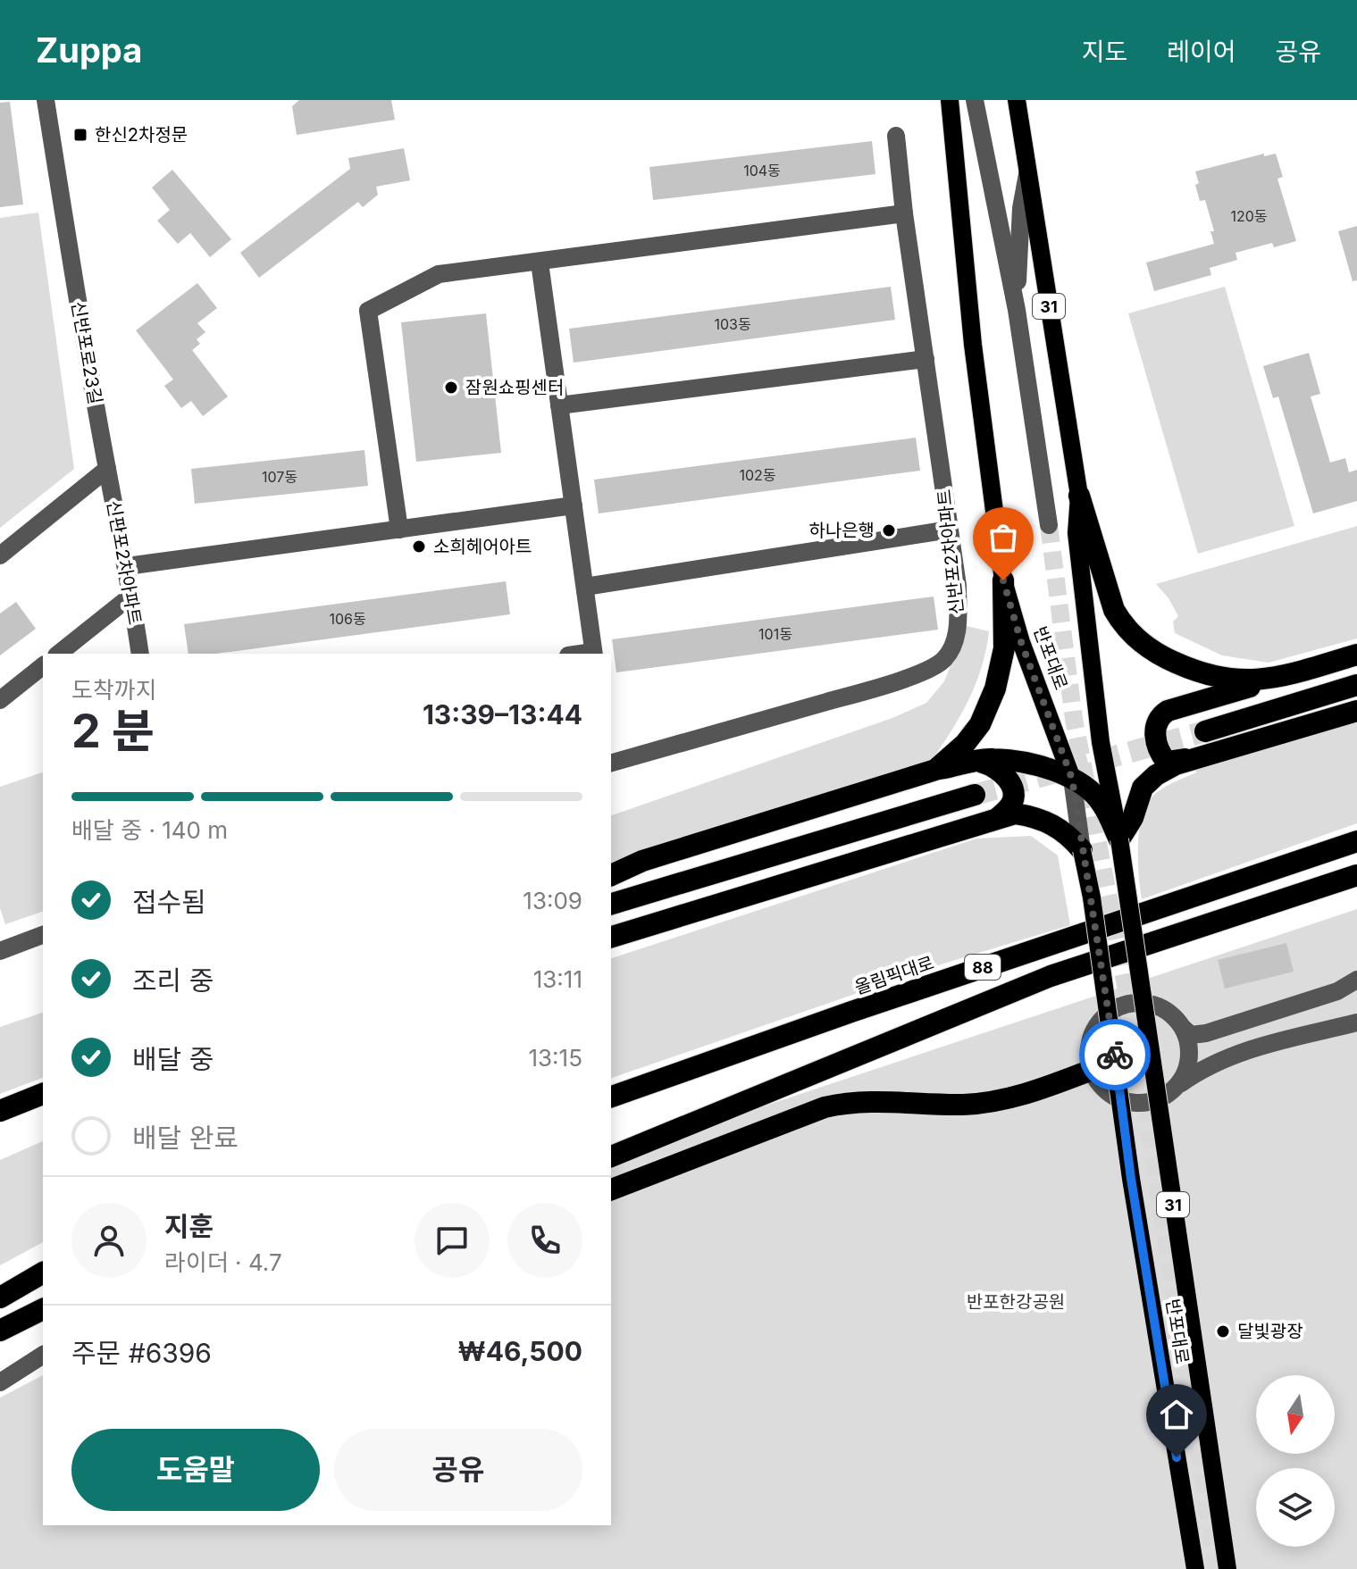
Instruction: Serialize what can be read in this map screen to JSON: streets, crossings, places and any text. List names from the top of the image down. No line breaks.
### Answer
{"streets":{"highway":["88","올림픽대로"],"main road":["31","반포대로"],"street":["신반포로23길","신반포2차아파트","신판포2차아파트"]},"crossings":[["31","반포대로"],["신반포로23길","신판포2차아파트"]],"parks":["반포한강공원"],"places":{"transit":["한신2차정문"],"other":["잠원쇼핑센터","하나은행","소희헤어아트","달빛광장"]},"house_numbers":["104동","120동","103동","102동","107동","106동","101동"],"north":"bottom","page":{"header":"Zuppa","nav":["지도","레이어","공유"],"heading":["2 분","도착까지","13:39–13:44"],"panel":["지훈","라이더 · 4.7","주문 #6396","₩46,500"],"bar":"배달 중 · 140 m","list":[["접수됨","13:09"],["조리 중","13:11"],["배달 중","13:15"],"배달 완료"],"buttons":["도움말","공유"]}}
